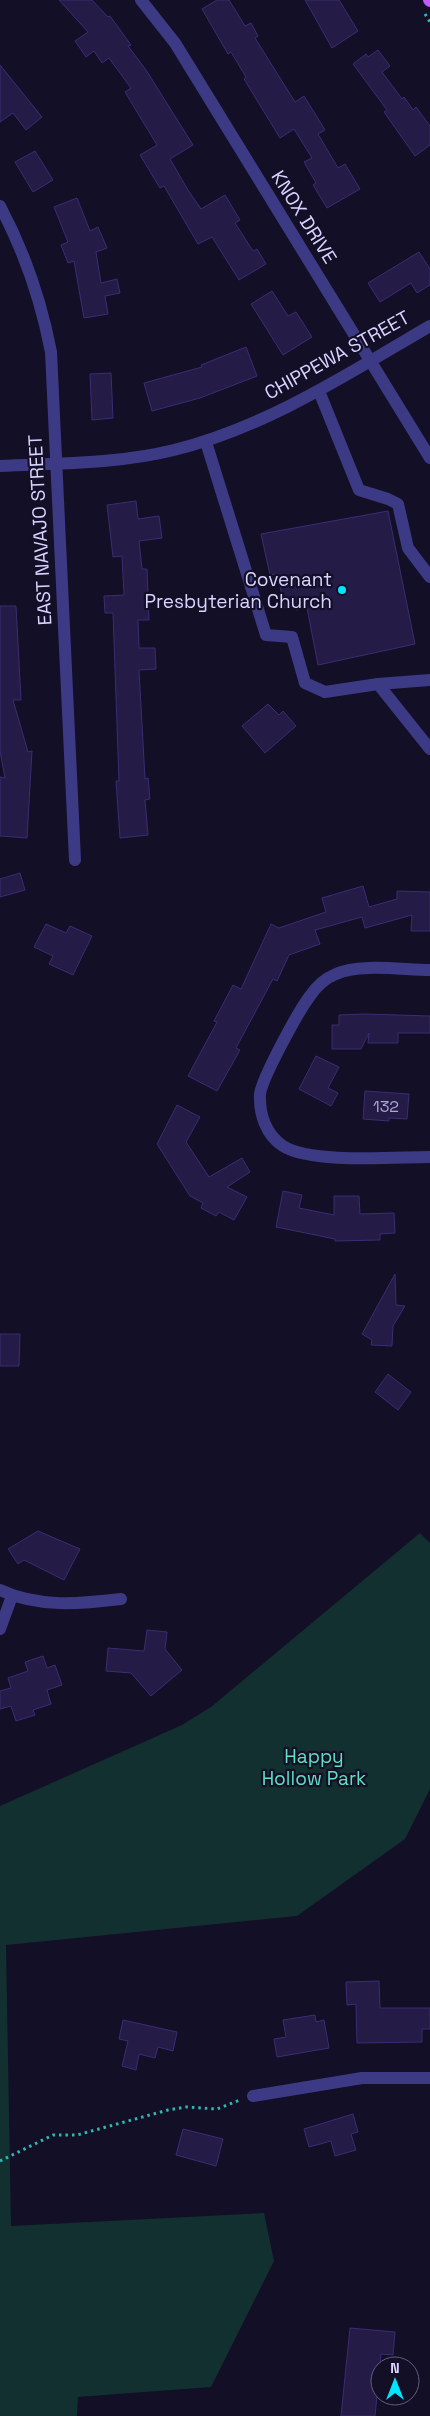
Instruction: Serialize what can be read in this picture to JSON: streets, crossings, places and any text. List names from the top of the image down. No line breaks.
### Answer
{"streets":{"street":["KNOX DRIVE","CHIPPEWA STREET","EAST NAVAJO STREET"]},"crossings":[["KNOX DRIVE","CHIPPEWA STREET"],["CHIPPEWA STREET","EAST NAVAJO STREET"]],"parks":["Happy Hollow Park"],"places":["Covenant Presbyterian Church"],"house_numbers":["132"],"north":"top"}
